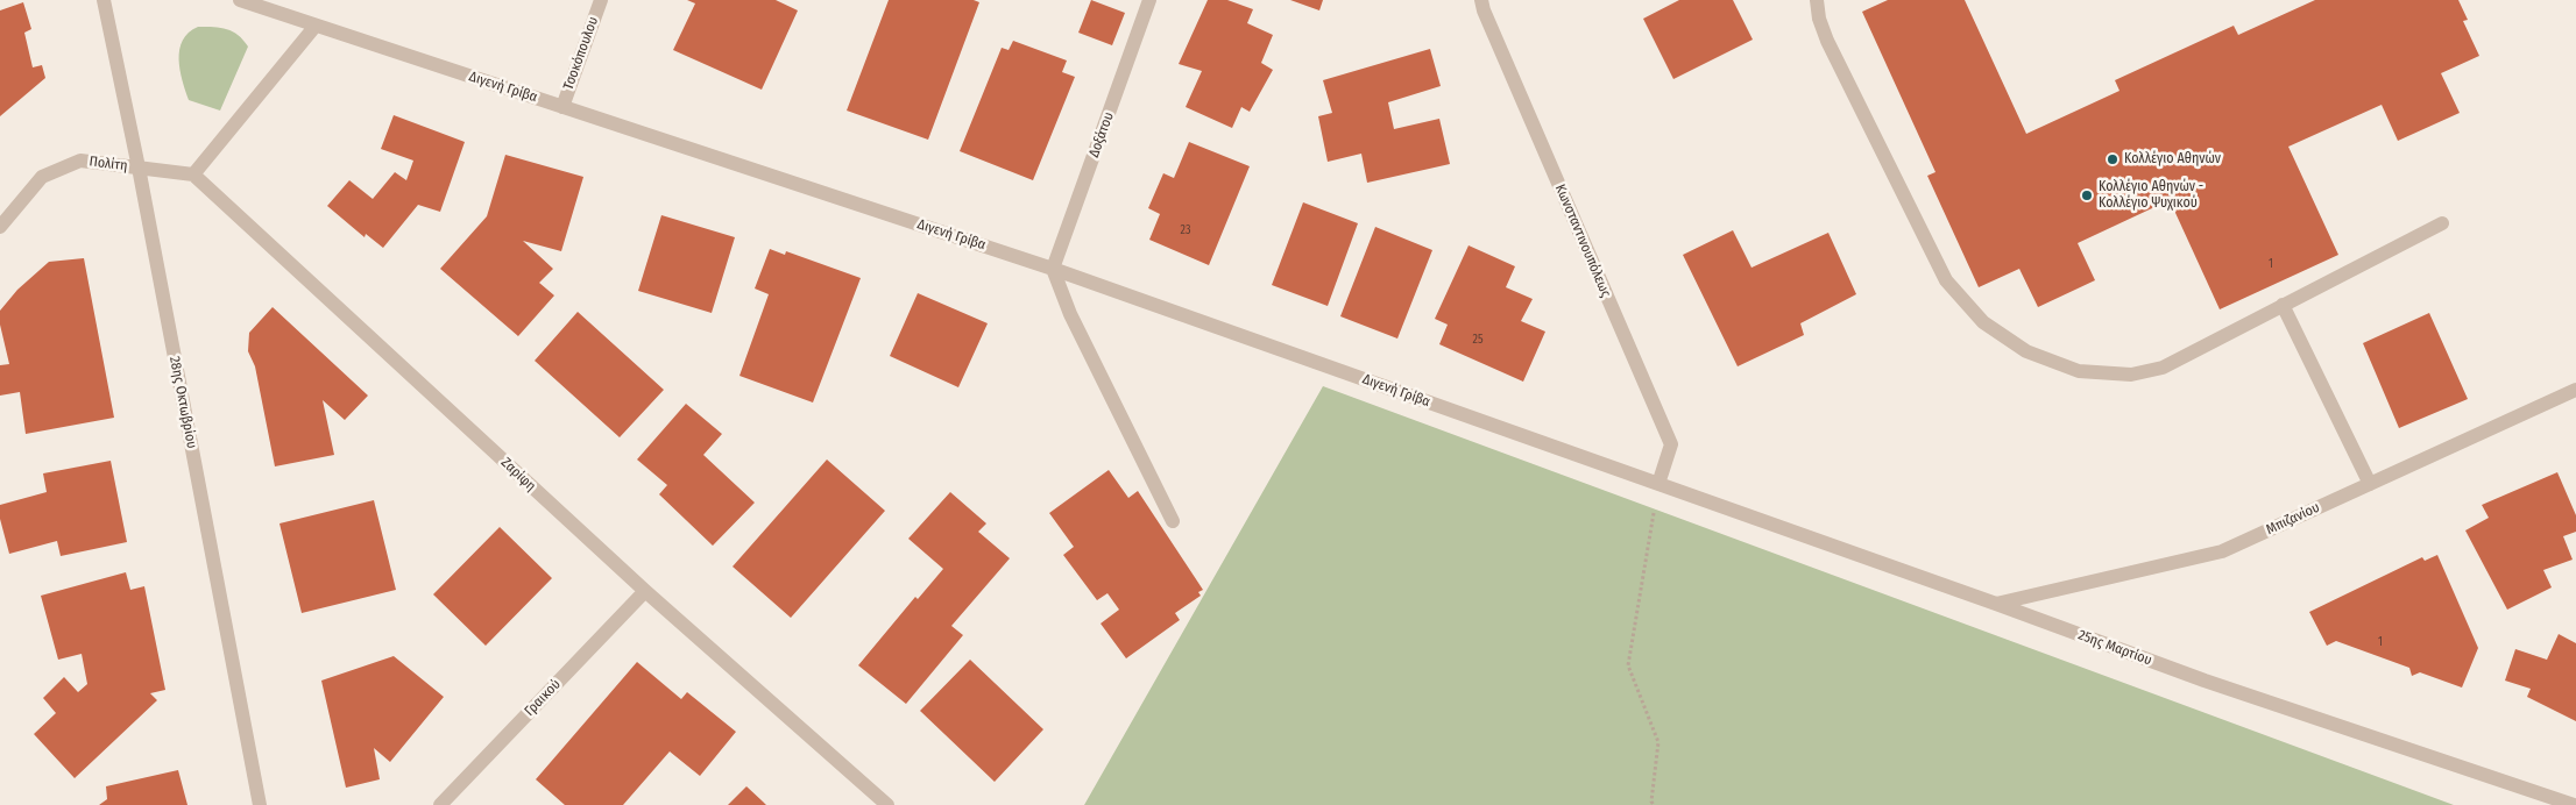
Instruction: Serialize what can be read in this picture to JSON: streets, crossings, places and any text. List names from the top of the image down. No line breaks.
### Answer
{"streets":{"street":["Τσοκόπουλου","Διγενή Γρίβα","Δοξάτου","Πολίτη","Κωνσταντινουπόλεως","28ης Οκτωβρίου","Ζαρίφη","Μπιζανίου","25ης Μαρτίου","Γραικού"]},"crossings":[["Τσοκόπουλου","Διγενή Γρίβα"],["Διγενή Γρίβα","Δοξάτου"],["Διγενή Γρίβα","Κωνσταντινουπόλεως"],["Διγενή Γρίβα","25ης Μαρτίου"],["Πολίτη","28ης Οκτωβρίου"],["Κωνσταντινουπόλεως","25ης Μαρτίου"],["Ζαρίφη","Γραικού"],["Μπιζανίου","25ης Μαρτίου"]],"places":["Κολλέγιο Αθηνών","Κολλέγιο Αθηνών - Κολλέγιο Ψυχικού"],"house_numbers":["23","1","25","1"]}
